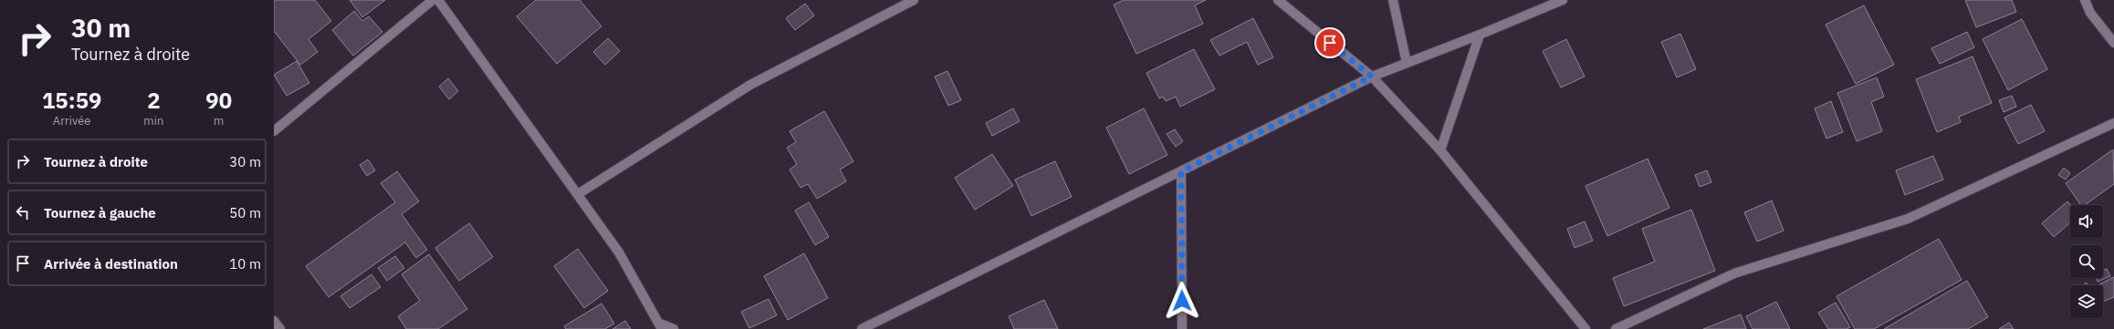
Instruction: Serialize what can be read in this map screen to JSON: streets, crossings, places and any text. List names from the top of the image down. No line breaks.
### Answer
{"page":{"turn":["30 m","Tournez à droite"],"eta":["15:59","Arrivée","2","min","90","m"],"list":[{"name":"Tournez à droite","value":"30 m"},{"name":"Tournez à gauche","value":"50 m"},{"name":"Arrivée à destination","value":"10 m"}]}}
